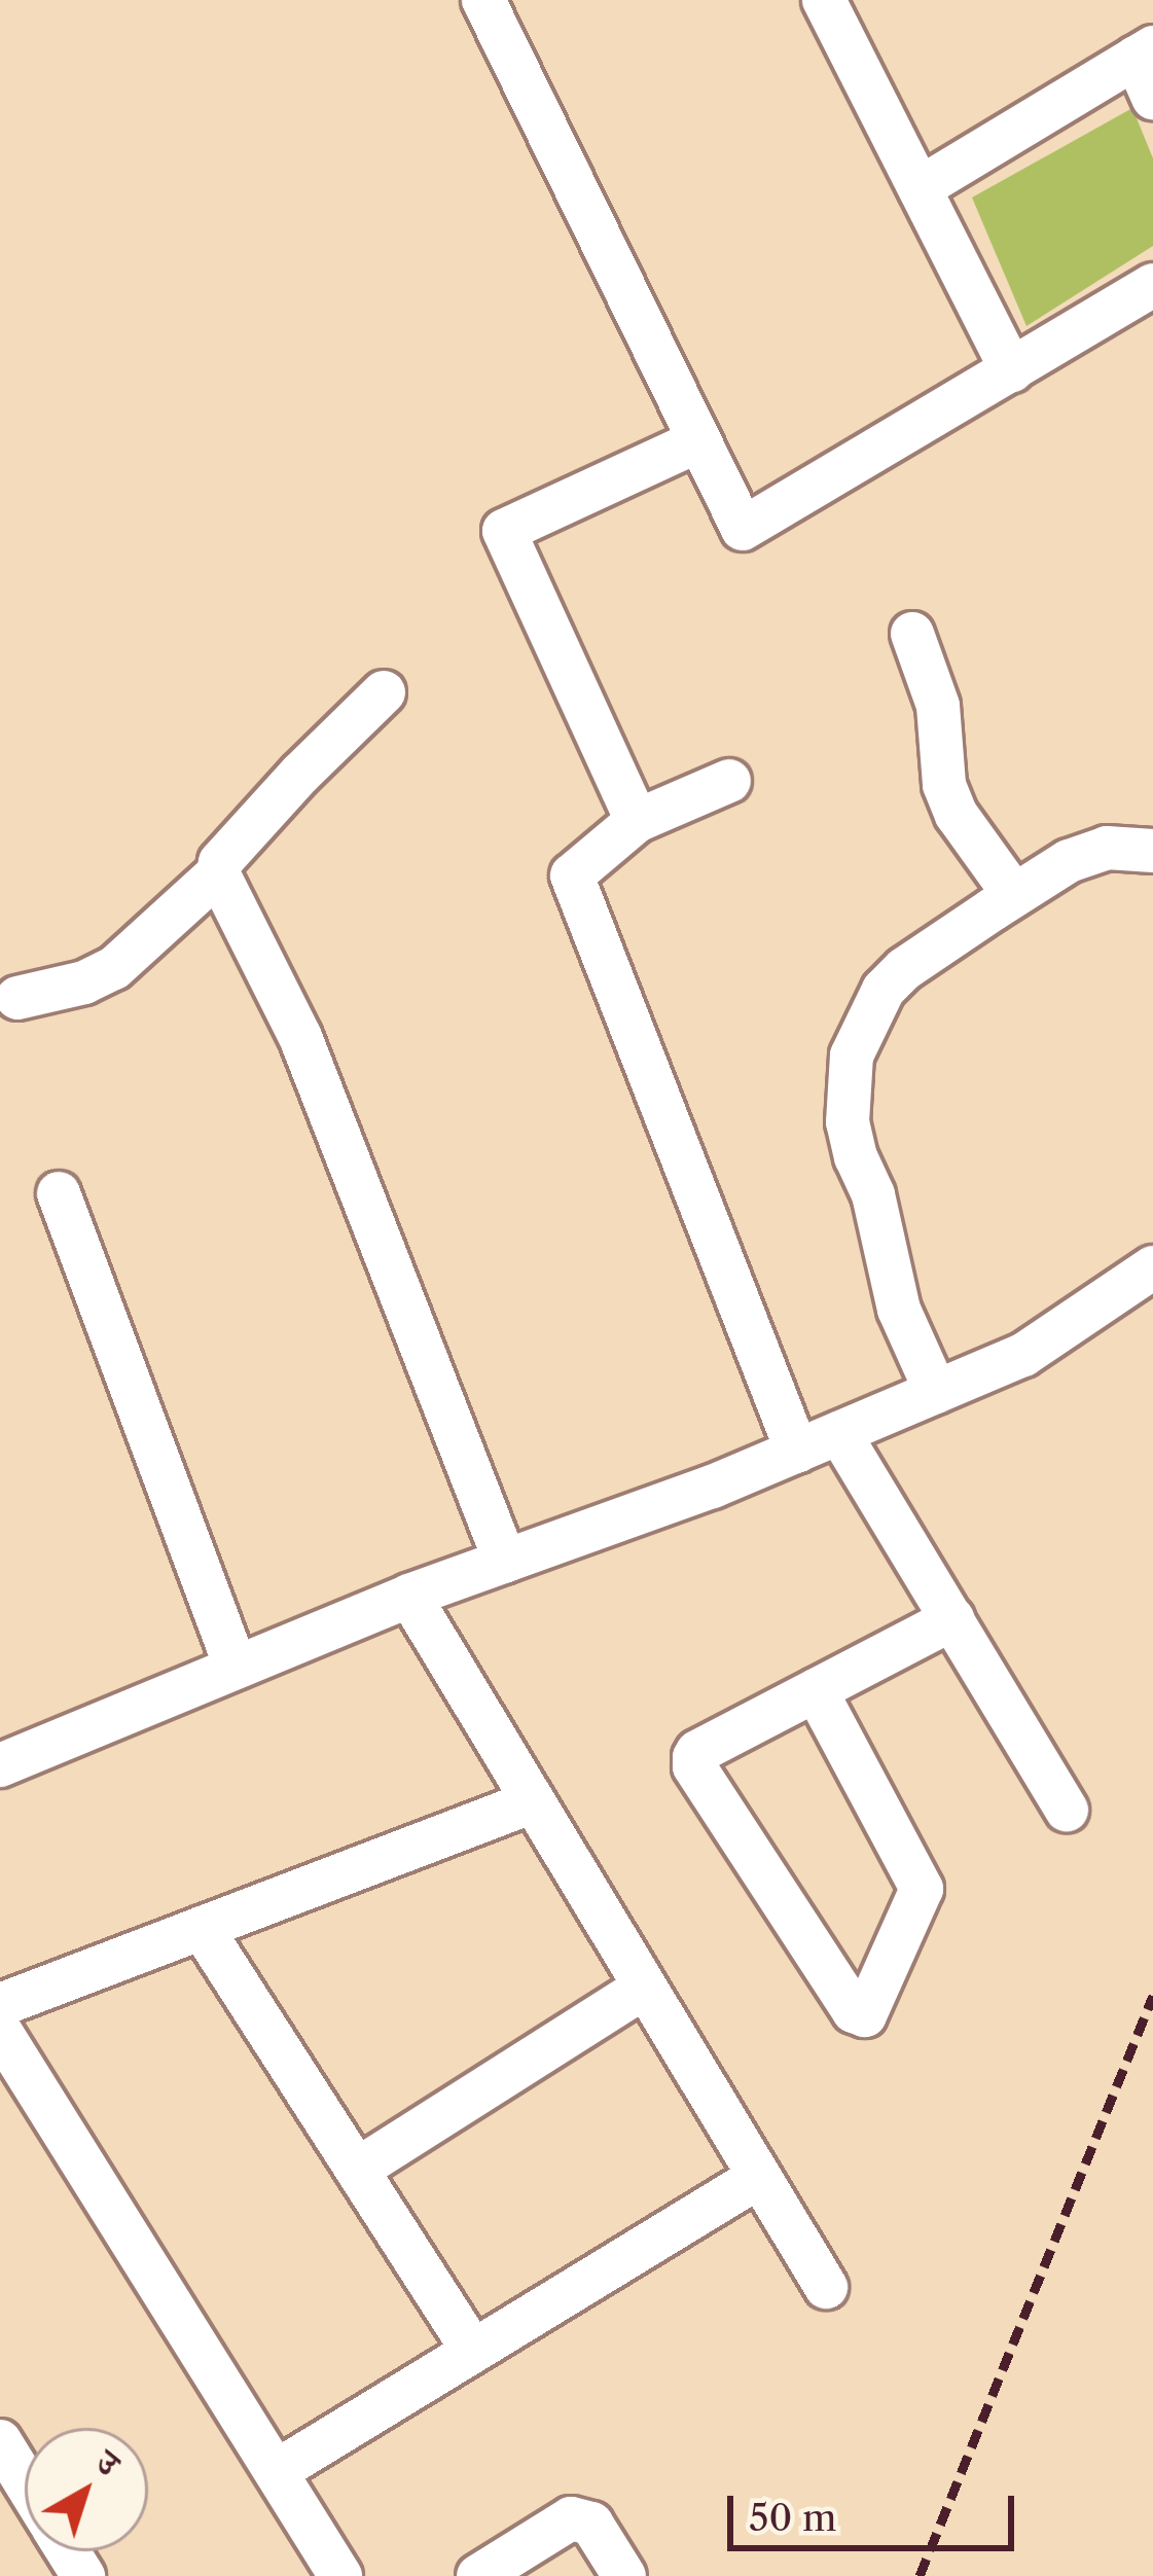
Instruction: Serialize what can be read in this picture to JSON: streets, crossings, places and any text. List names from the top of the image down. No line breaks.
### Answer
{"scale_bar":"50 m","north":"top right"}
